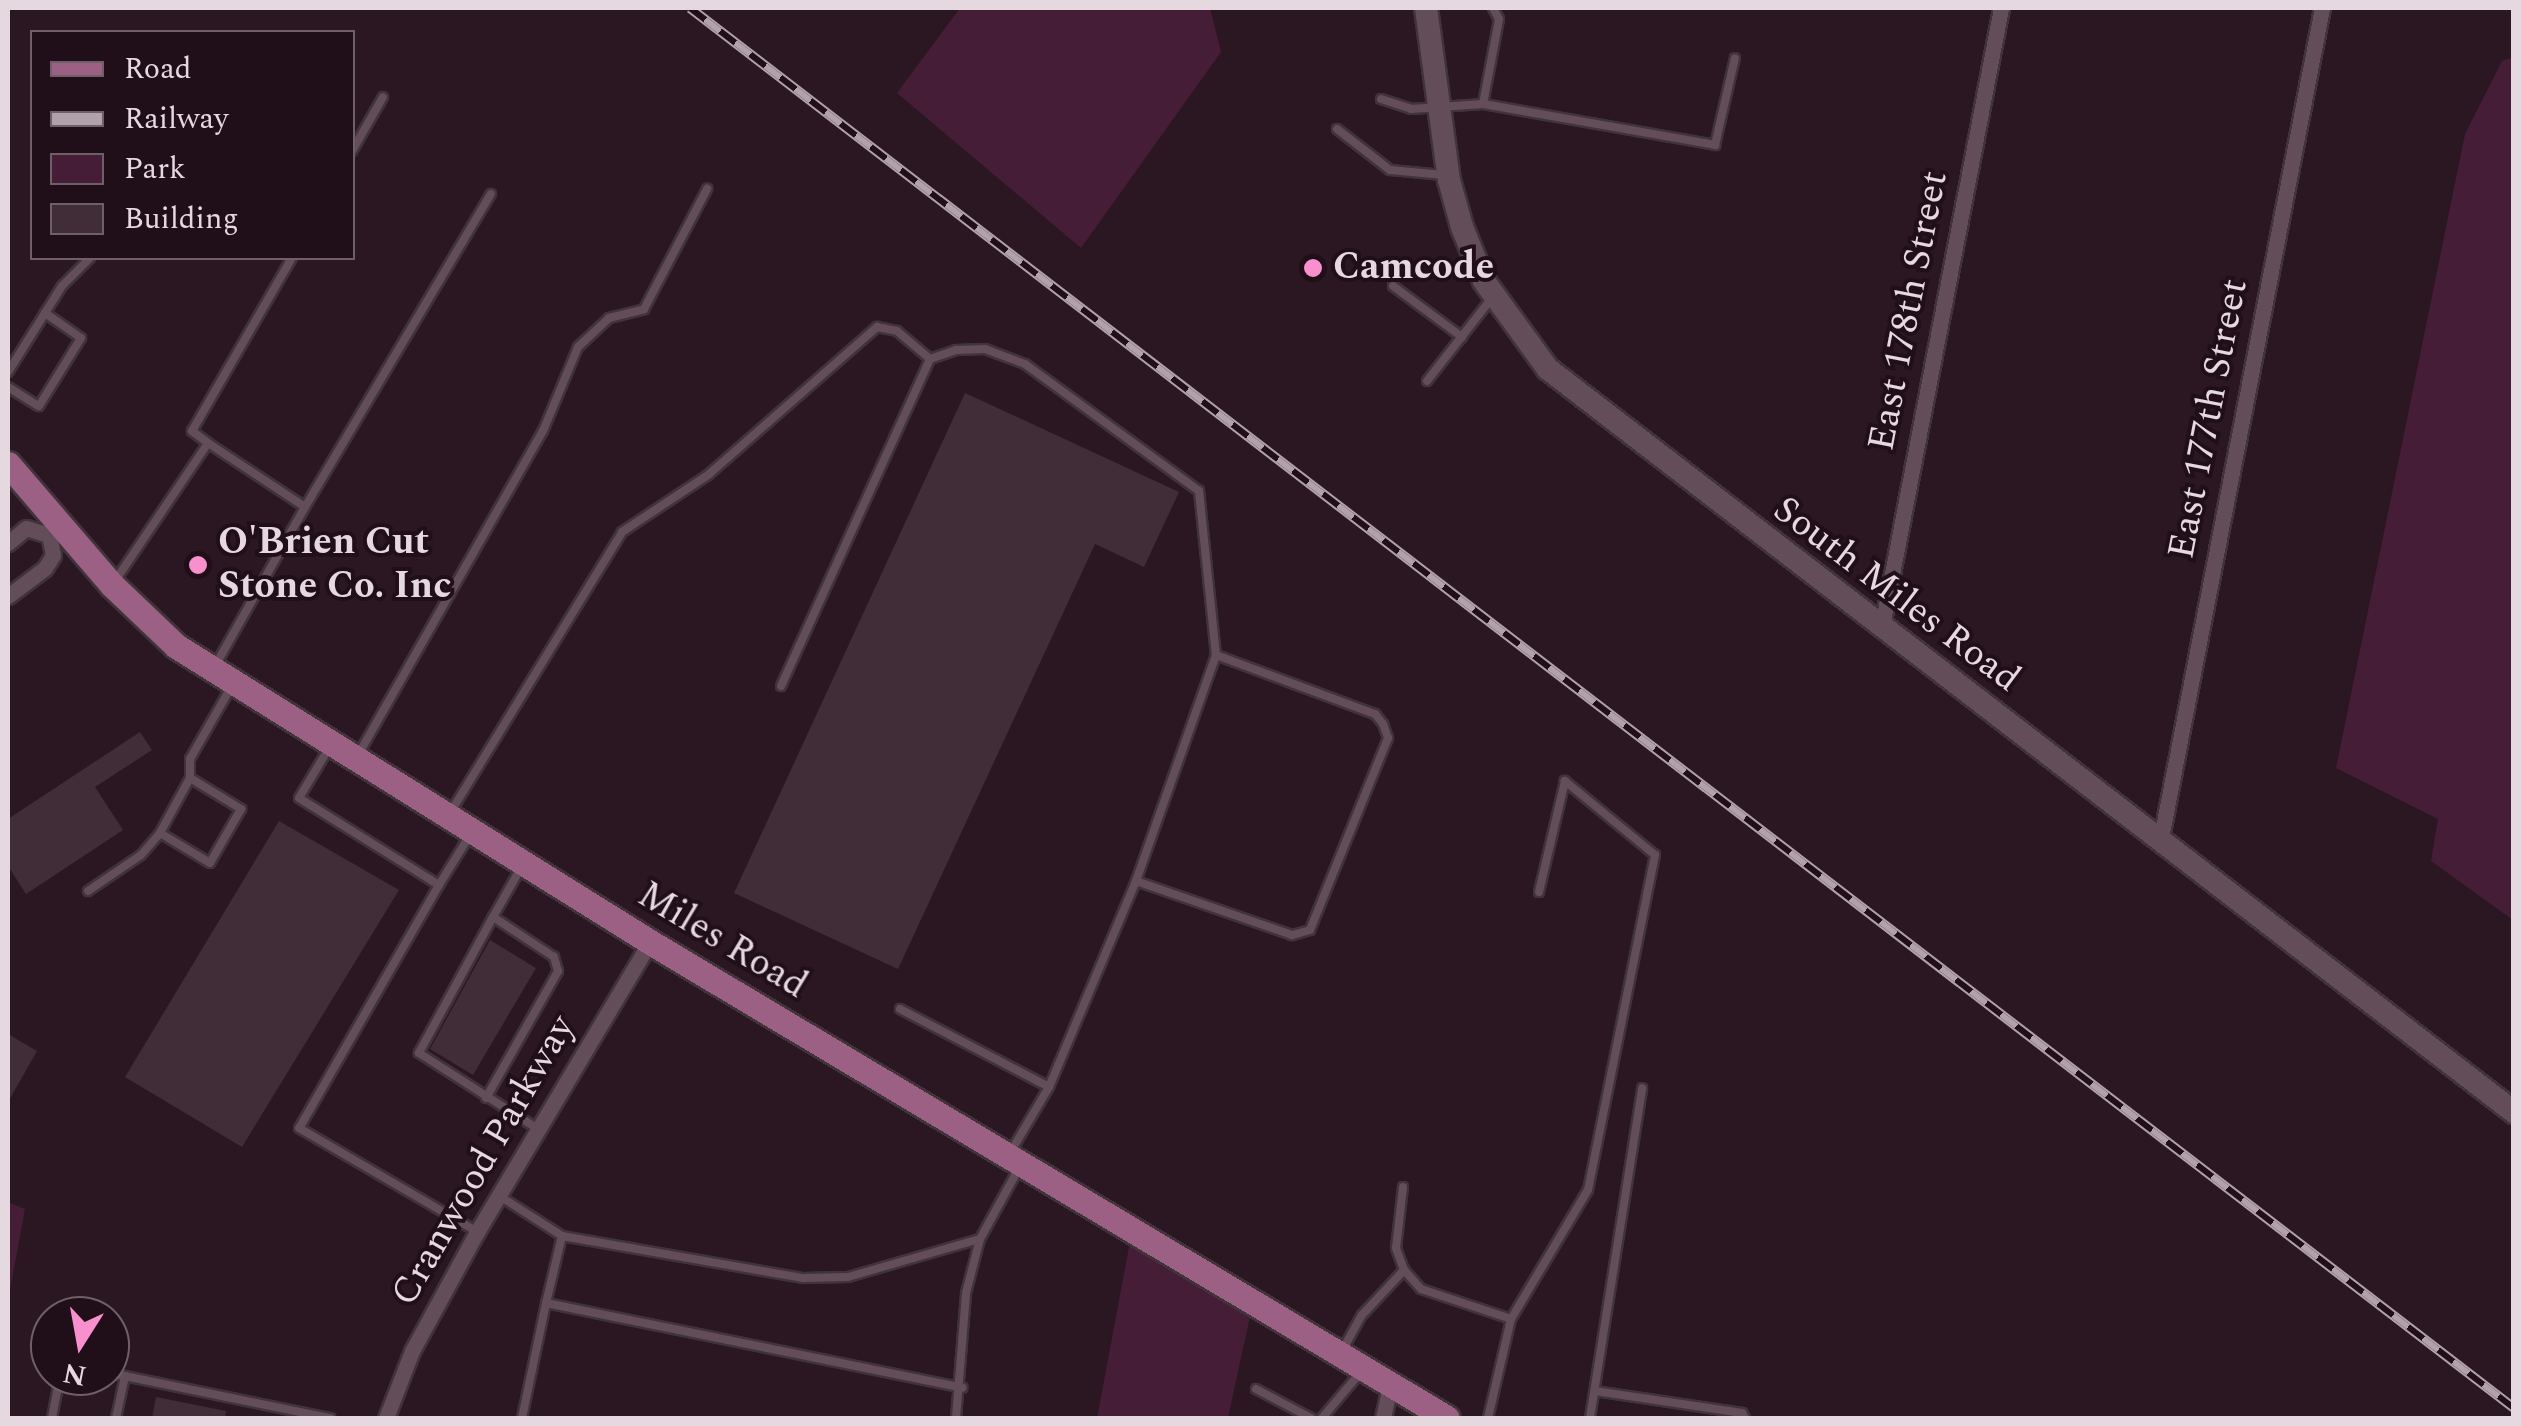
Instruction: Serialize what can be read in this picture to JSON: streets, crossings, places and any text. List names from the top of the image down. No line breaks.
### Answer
{"streets":{"main road":["Miles Road"],"street":["East 178th Street","East 177th Street","South Miles Road","Cranwood Parkway"]},"crossings":[["East 178th Street","South Miles Road"],["East 177th Street","South Miles Road"],["Miles Road","Cranwood Parkway"]],"places":["Camcode","O'Brien Cut Stone Co. Inc"],"legend":["Road","Railway","Park","Building"],"north":"bottom"}
